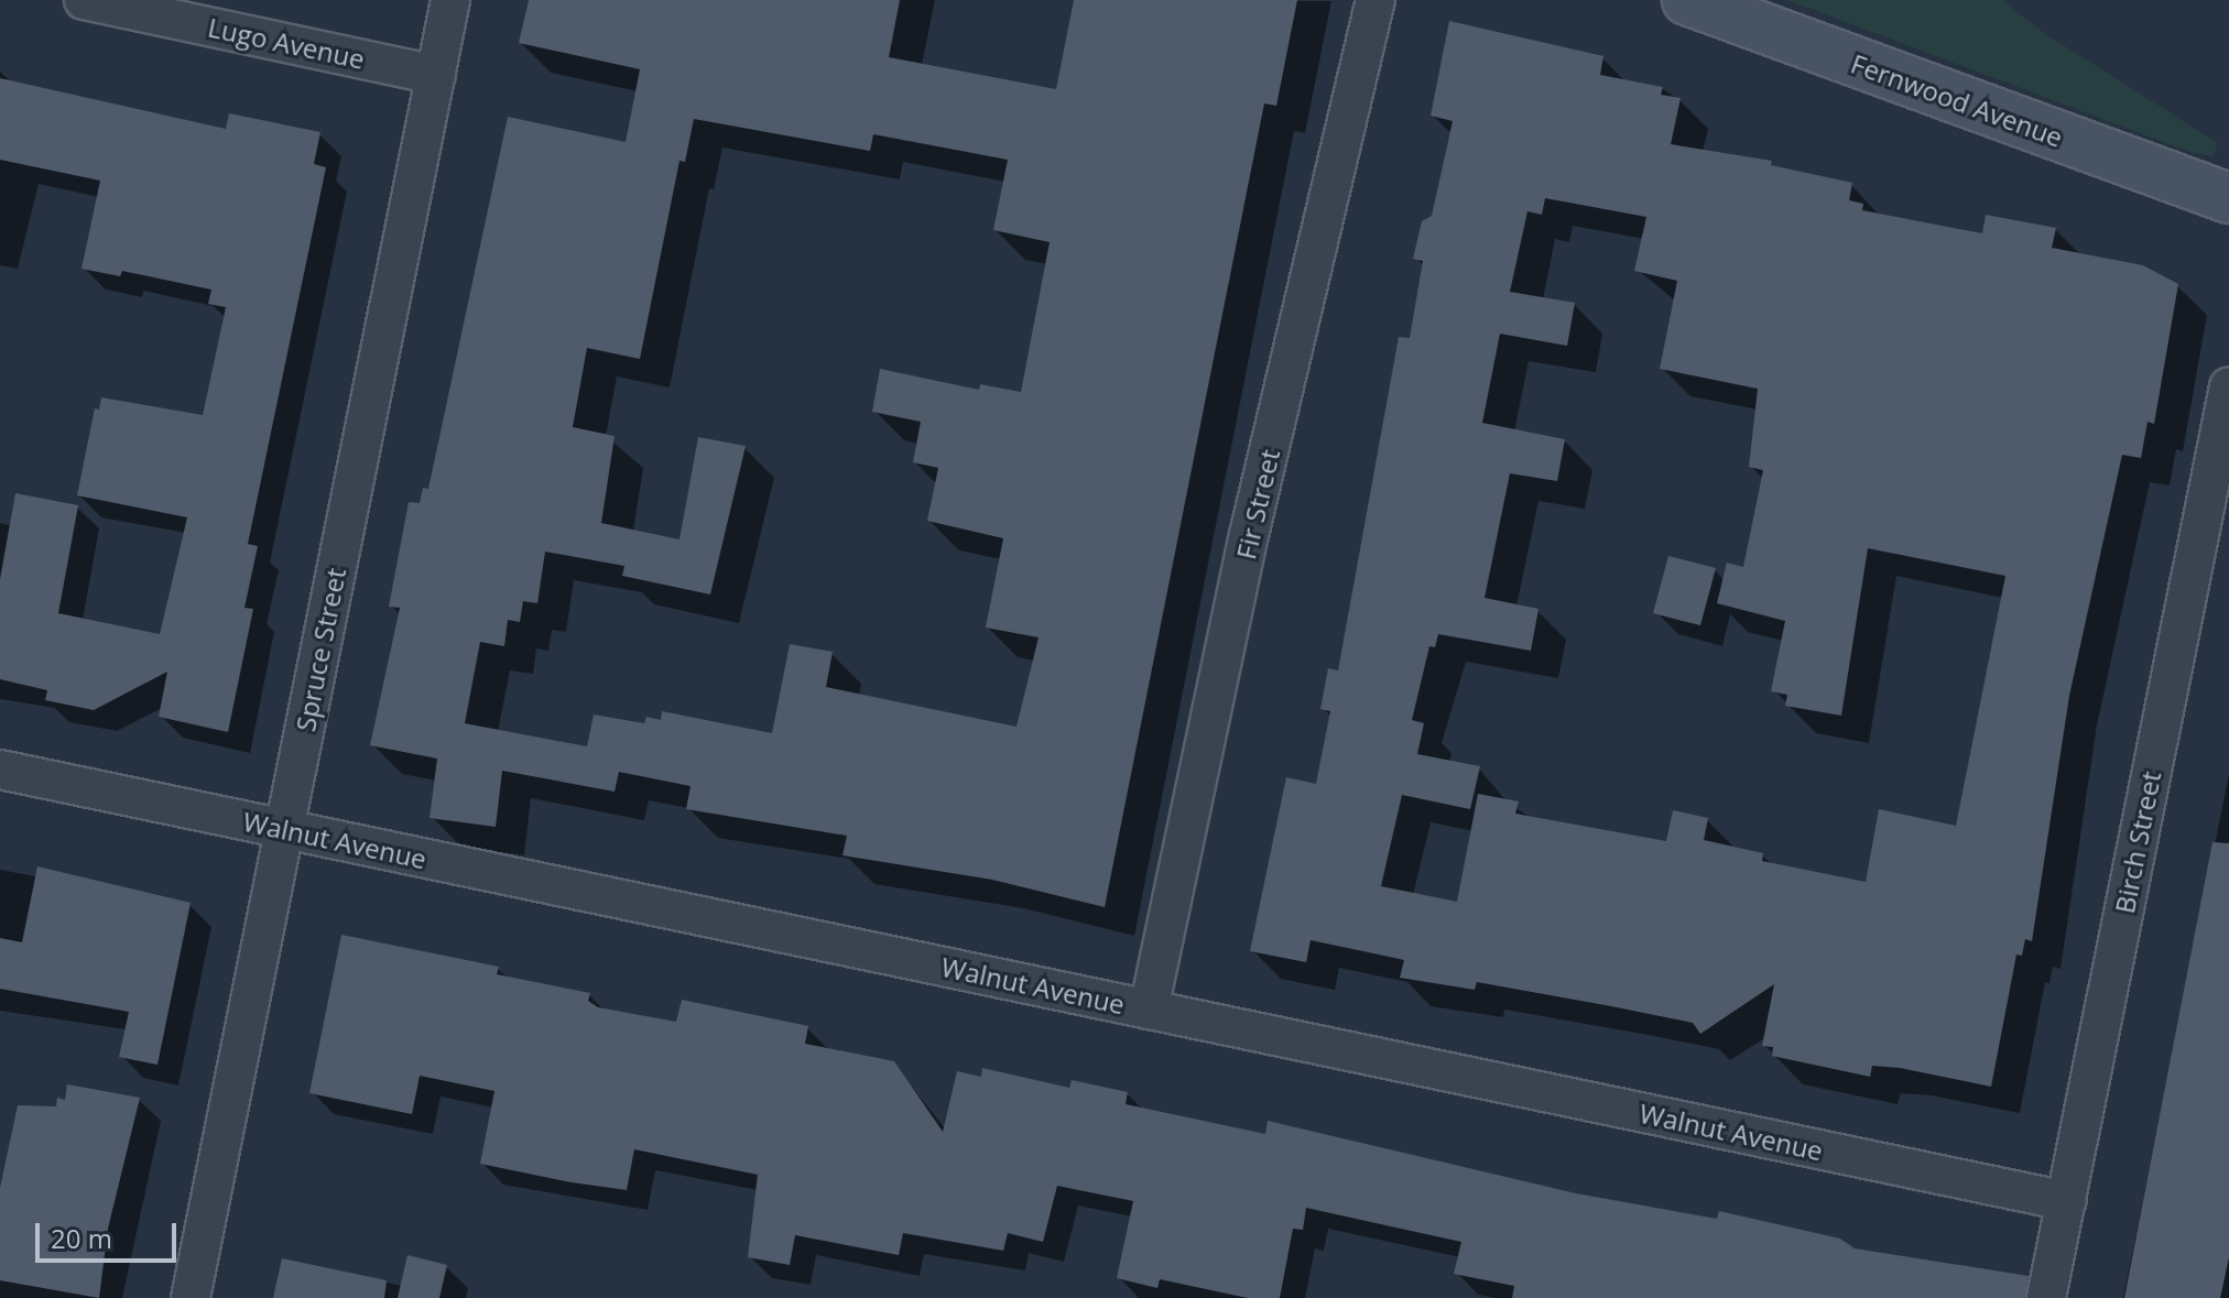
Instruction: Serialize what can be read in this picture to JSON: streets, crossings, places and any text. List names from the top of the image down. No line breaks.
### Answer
{"streets":{"street":["Lugo Avenue","Fernwood Avenue","Fir Street","Spruce Street","Walnut Avenue","Birch Street"]},"crossings":[["Lugo Avenue","Spruce Street"],["Fir Street","Walnut Avenue"],["Spruce Street","Walnut Avenue"],["Walnut Avenue","Birch Street"]],"scale_bar":"20 m"}
